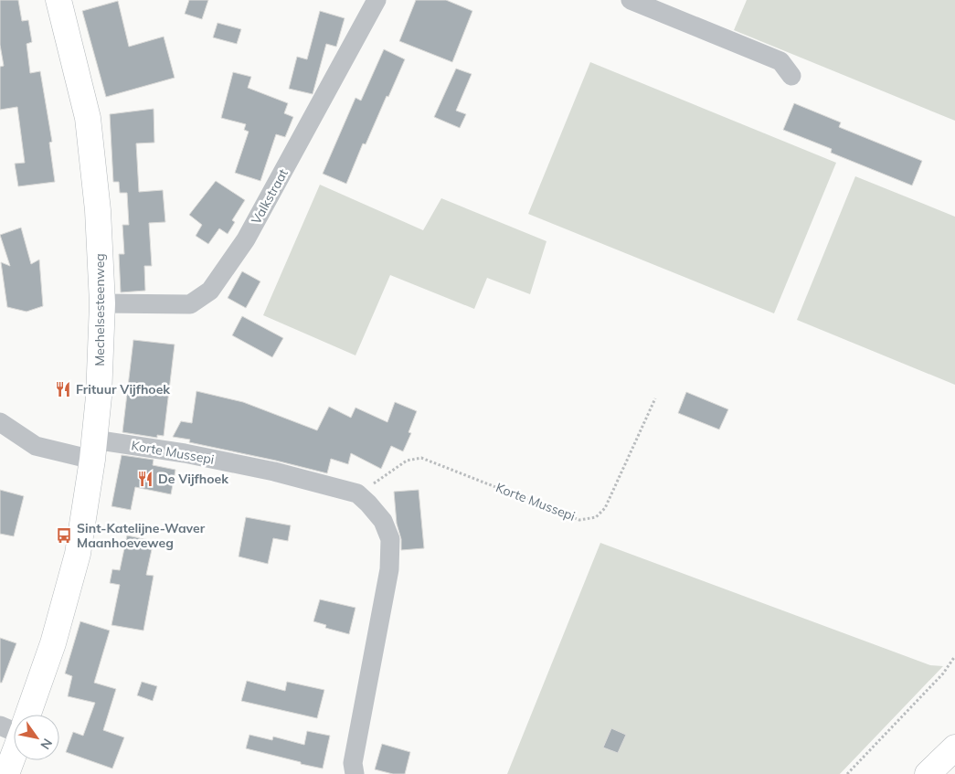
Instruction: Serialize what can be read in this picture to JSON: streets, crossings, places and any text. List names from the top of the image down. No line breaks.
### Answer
{"streets":{"main road":["Mechelsesteenweg"],"street":["Valkstraat","Korte Mussepi"]},"crossings":[["Valkstraat","Mechelsesteenweg"],["Mechelsesteenweg","Korte Mussepi"]],"places":{"restaurant":["Frituur Vijfhoek","De Vijfhoek"],"bus stop":["Sint-Katelijne-Waver Maanhoeveweg"]},"north":"bottom right"}
